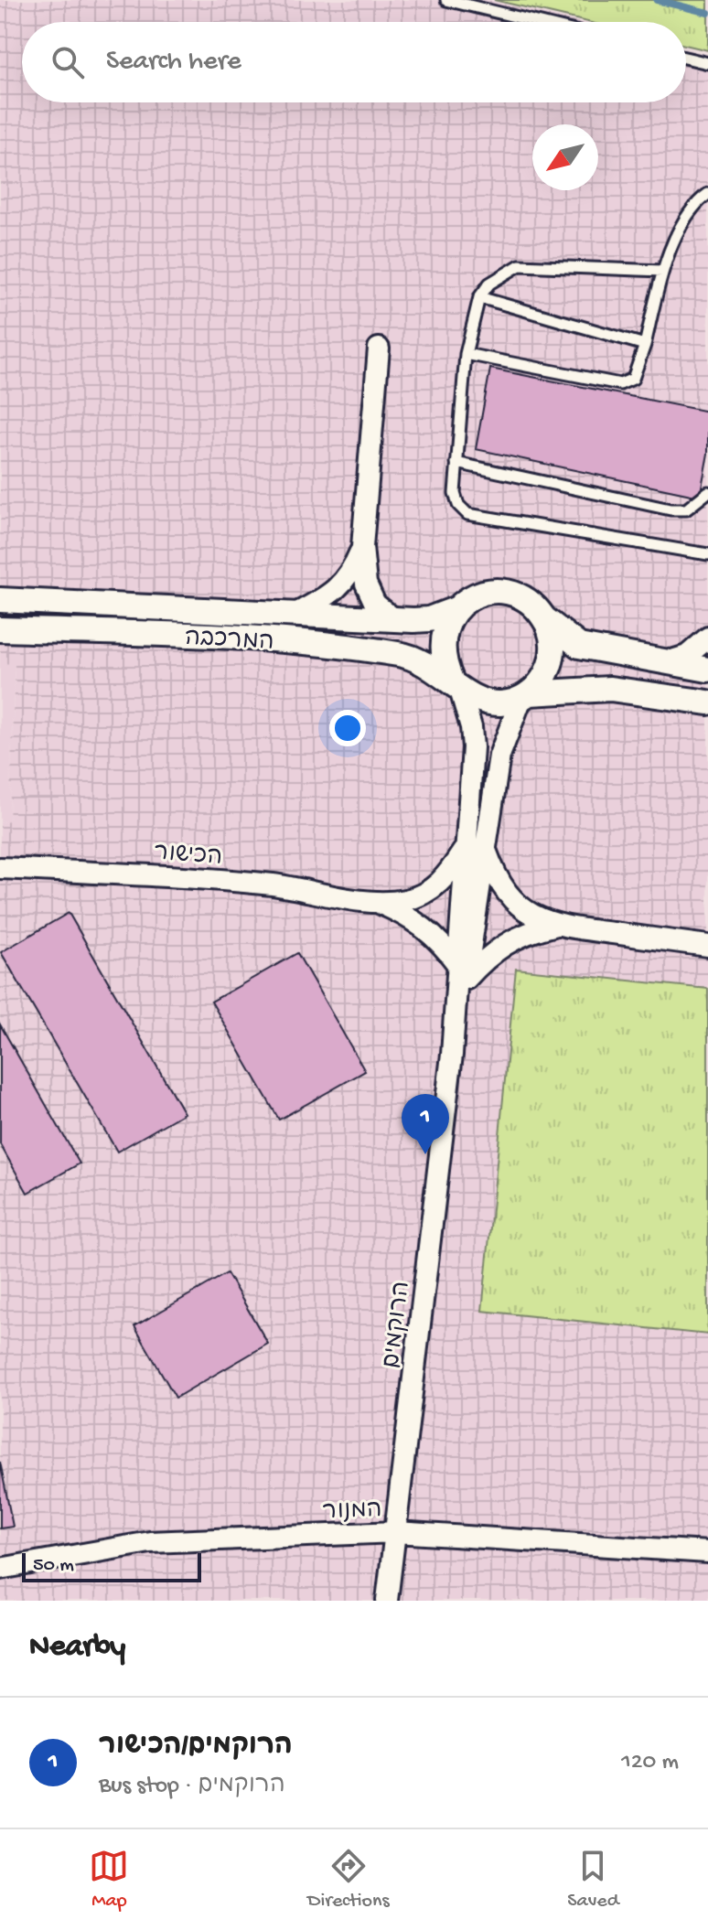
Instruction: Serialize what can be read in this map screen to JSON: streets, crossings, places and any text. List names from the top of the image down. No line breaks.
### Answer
{"streets":{"street":["המרכבה","הכישור","הרוקמים","המנור"]},"crossings":[["המרכבה","הרוקמים"],["הכישור","הרוקמים"],["הרוקמים","המנור"]],"scale_bar":"50 m","north":"bottom left","page":{"search":"Search here","pins":"1","scale":"50 m","heading":"Nearby","list":[{"mark":"1","name":"הרוקמים/הכישור","note":"Bus stop · הרוקמים","value":"120 m"}],"nav":["Map","Directions","Saved"]}}
